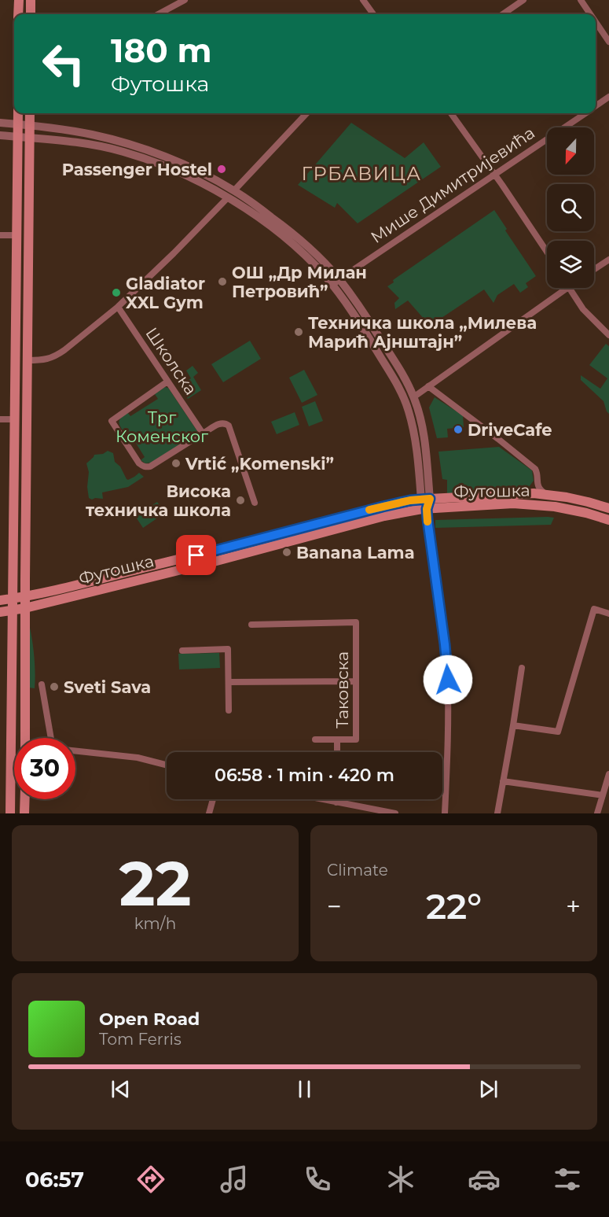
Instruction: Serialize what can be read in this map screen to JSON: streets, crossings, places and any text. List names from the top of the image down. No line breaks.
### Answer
{"streets":{"main road":["Футошка"],"street":["Мише Димитријевића","Школска","Таковска"]},"districts":["ГРБАВИЦА"],"parks":["Трг Коменског"],"places":["Passenger Hostel","ОШ „Др Милан Петровић”","Gladiator XXL Gym","Техничка школа „Милева Марић Ајнштајн”","DriveCafe","Vrtić „Komenski”","Висока техничка школа","Banana Lama","Sveti Sava"],"north":"bottom","page":{"turn":["180 m","Футошка"],"limit":"30","trip":"06:58 · 1 min · 420 m","tile":[["22","km/h"],"Climate"],"heat":["−","22°","+"],"song":["Open Road","Tom Ferris"],"tabs":"06:57"}}
